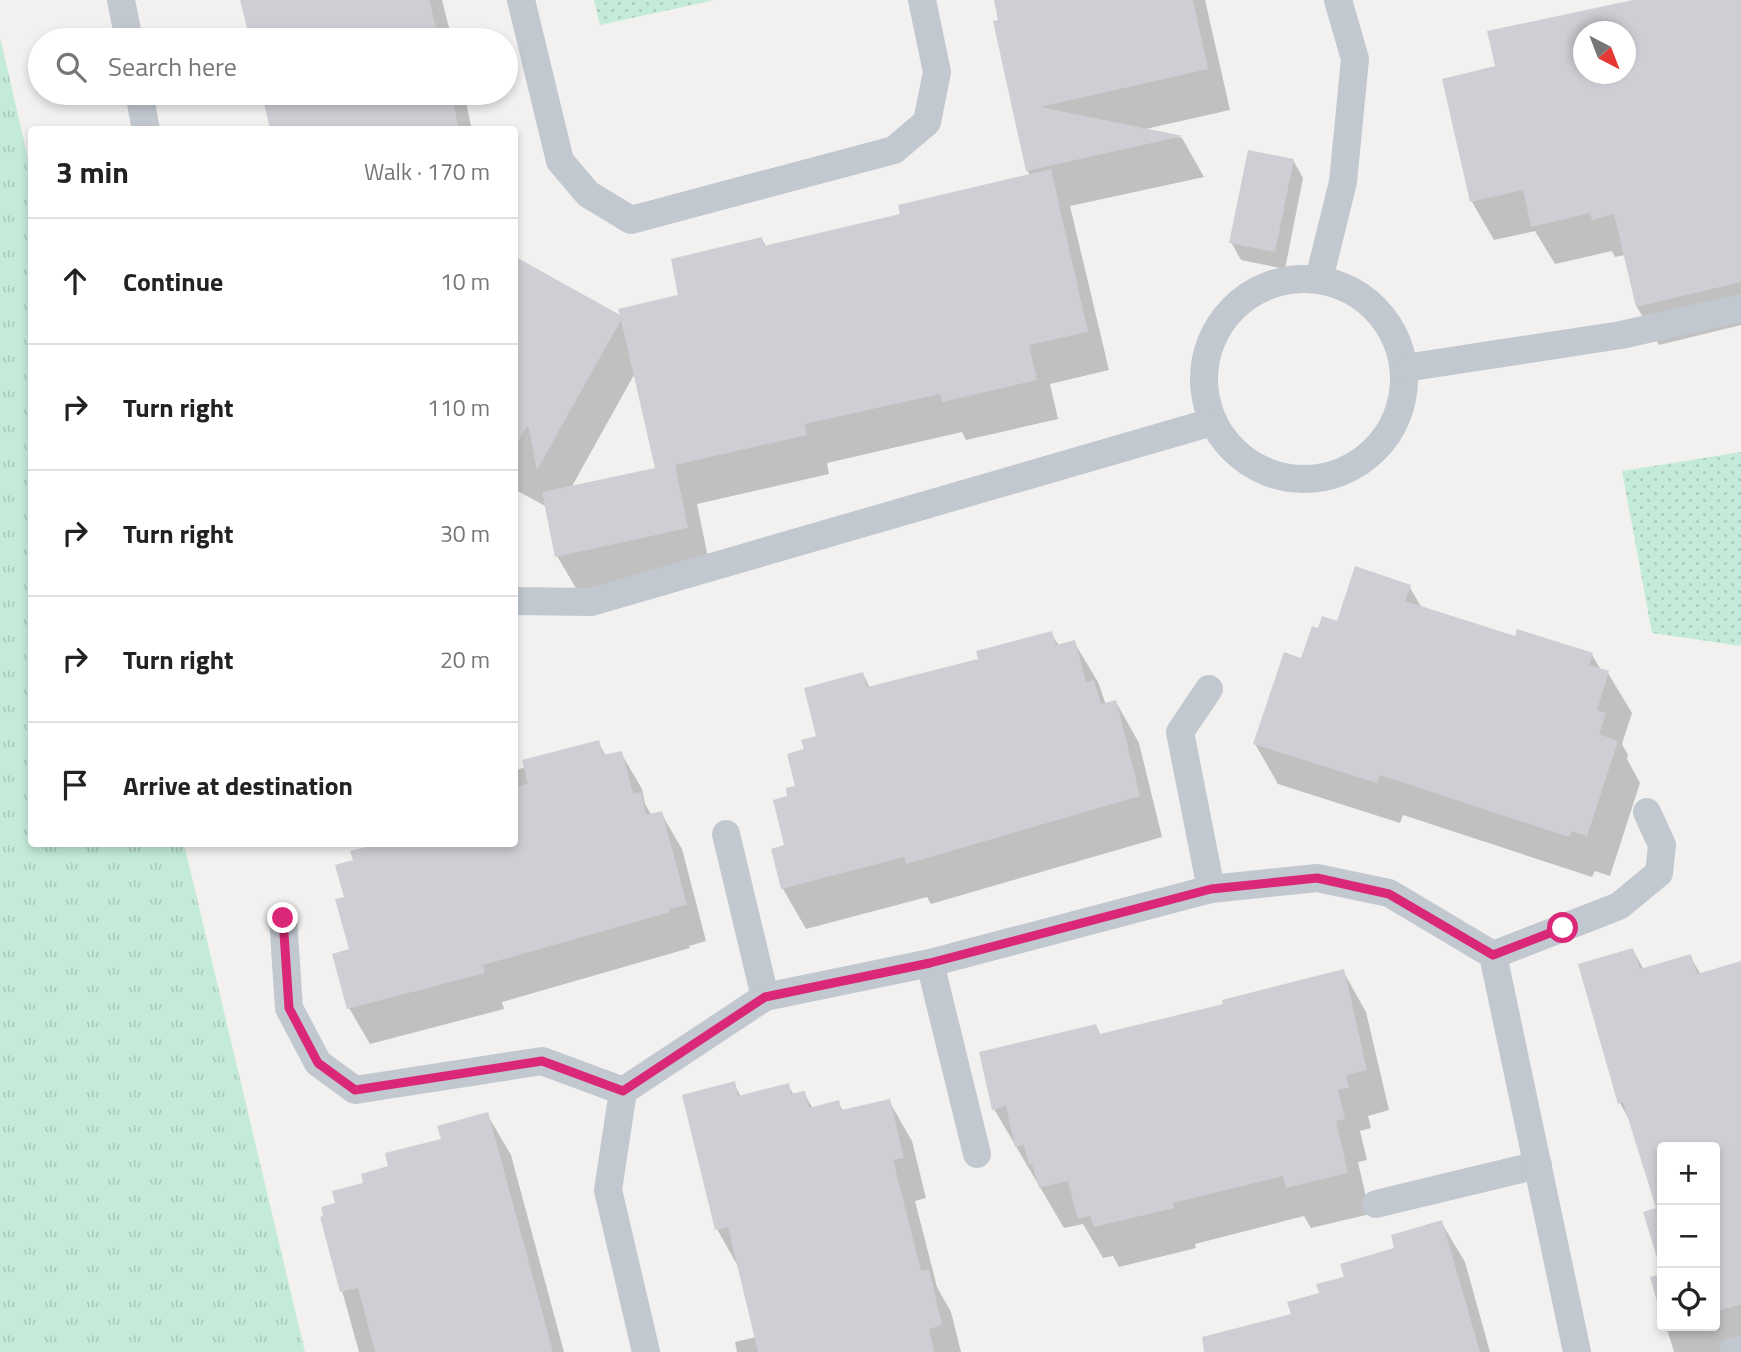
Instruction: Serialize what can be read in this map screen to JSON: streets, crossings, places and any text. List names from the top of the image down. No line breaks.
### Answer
{"north":"bottom right","page":{"search":"Search here","heading":["3 min","Walk · 170 m"],"list":[["Continue","10 m"],["Turn right","110 m"],["Turn right","30 m"],["Turn right","20 m"],"Arrive at destination"],"map_buttons":["+","−"]}}
